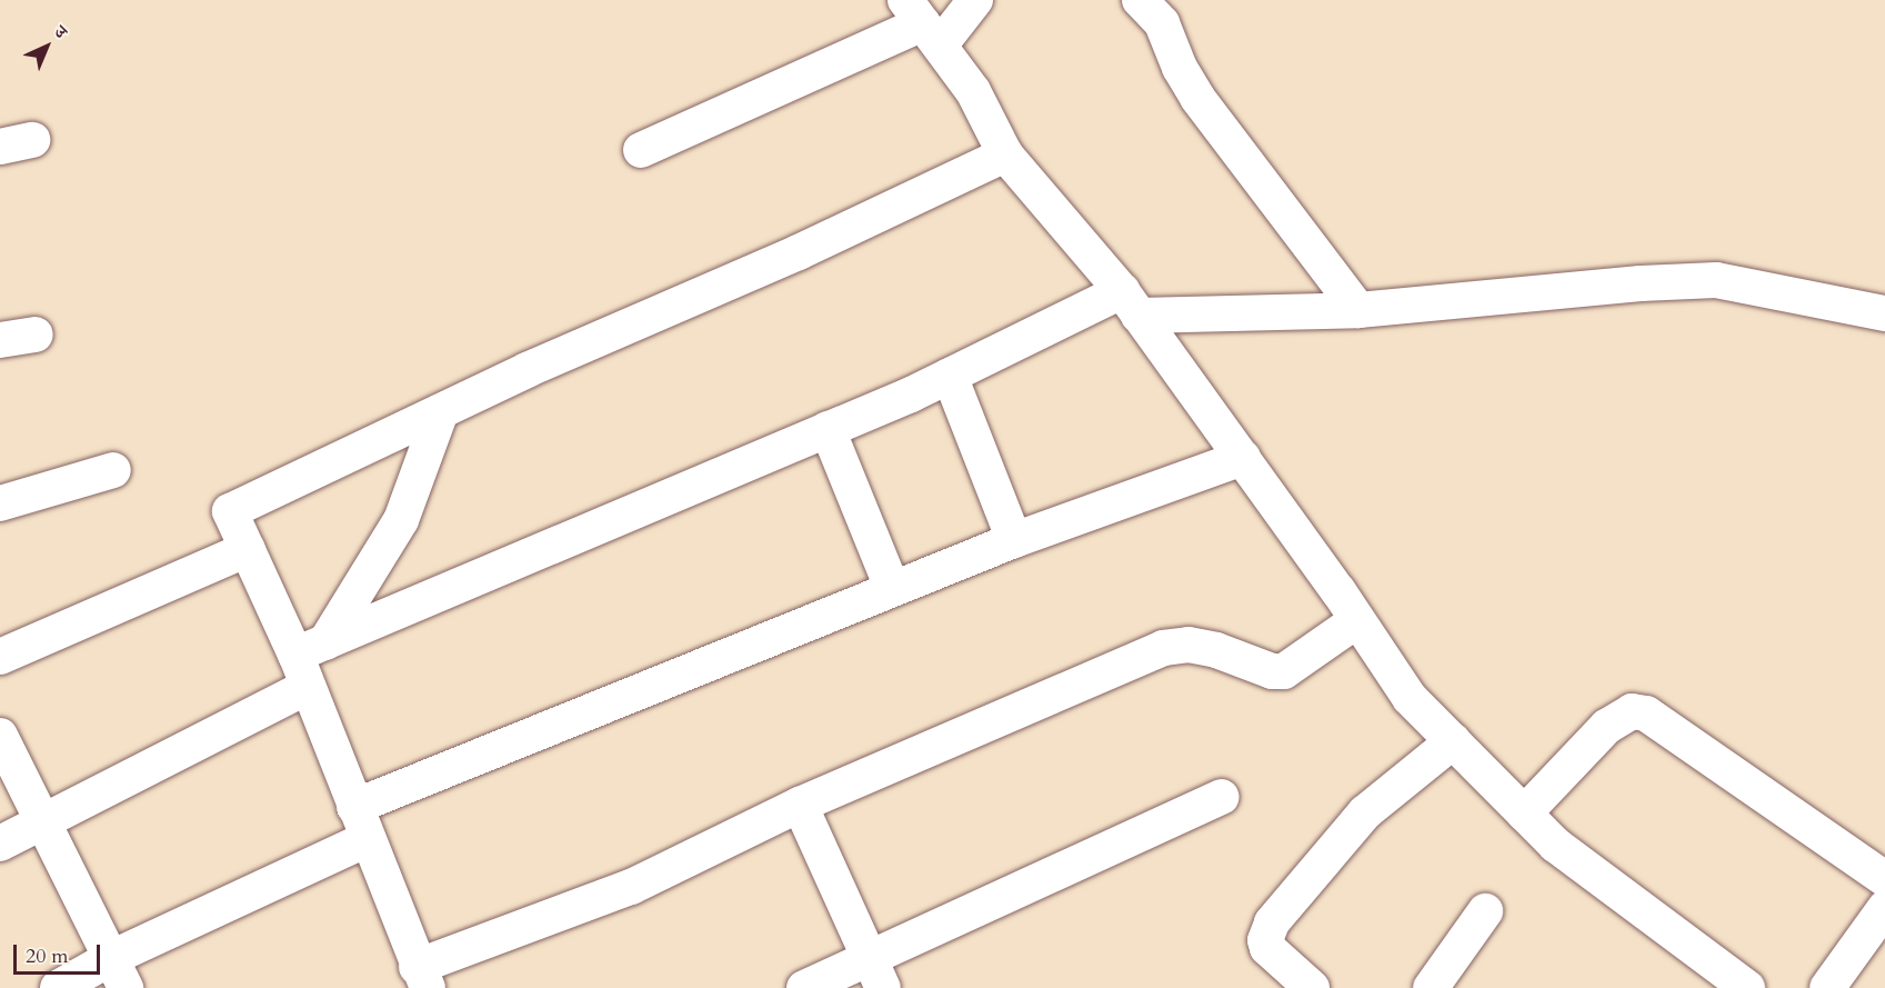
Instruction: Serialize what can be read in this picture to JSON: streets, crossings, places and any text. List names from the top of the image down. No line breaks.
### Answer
{"scale_bar":"20 m","north":"top right"}
